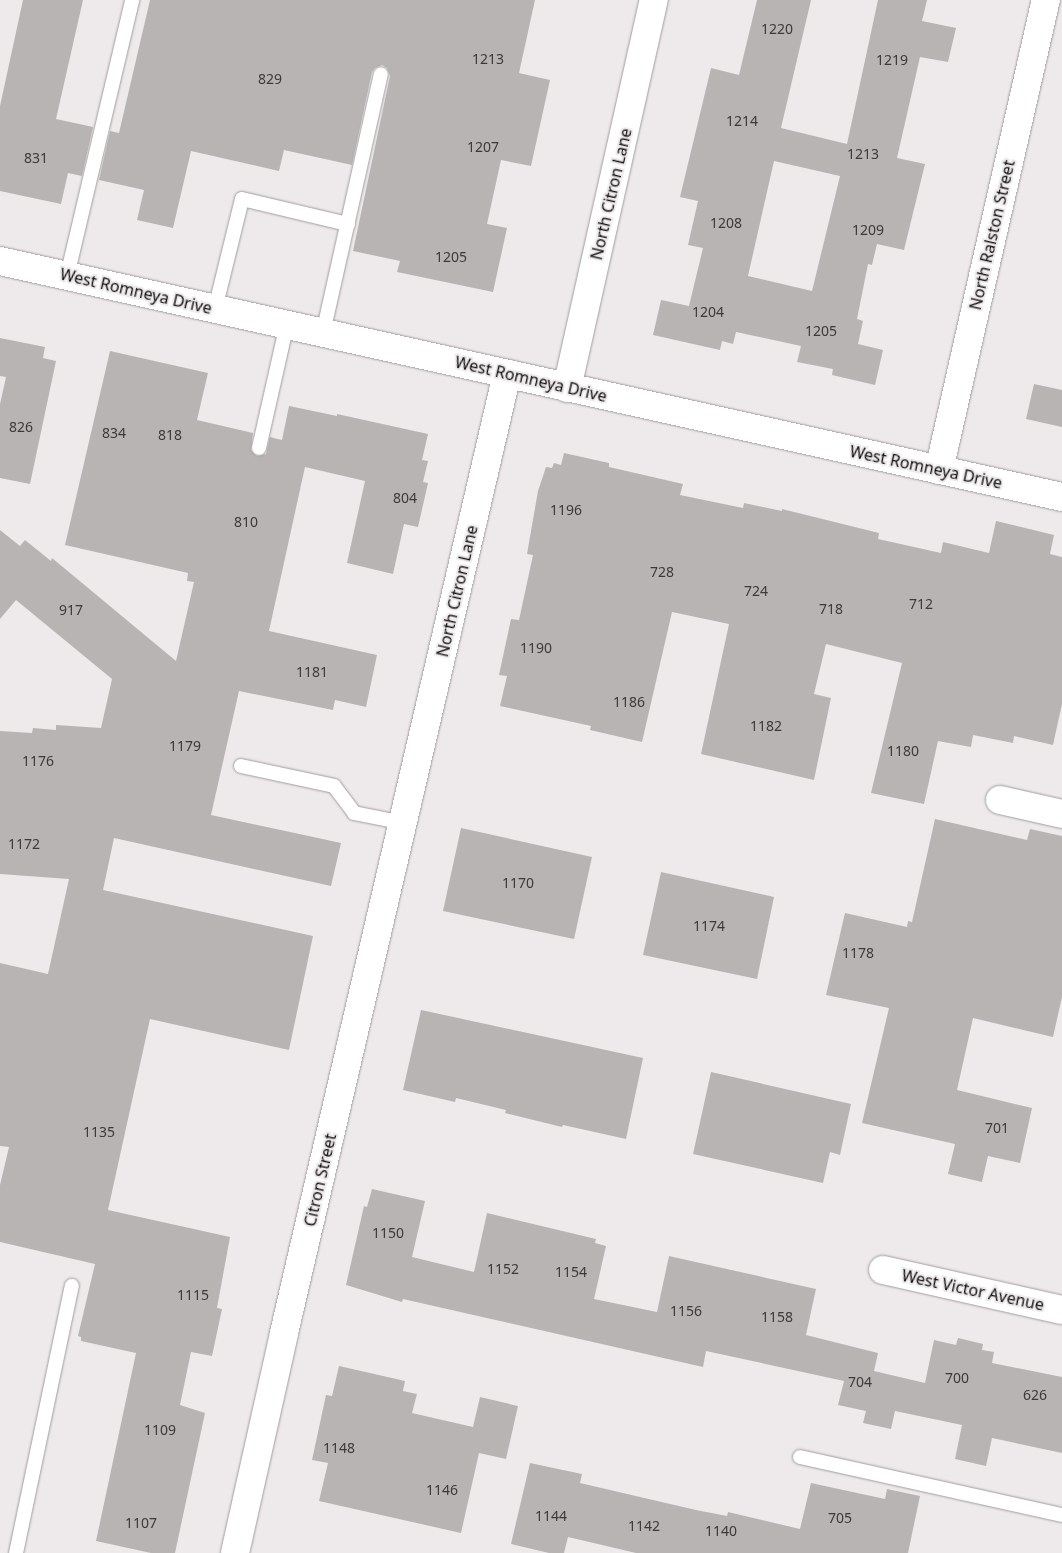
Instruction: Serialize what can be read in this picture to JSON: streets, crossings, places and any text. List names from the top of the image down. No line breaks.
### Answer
{"streets":{"street":["North Citron Lane","North Ralston Street","West Romneya Drive","Citron Street","West Victor Avenue"]},"crossings":[["North Citron Lane","West Romneya Drive"],["North Citron Lane","Citron Street"],["North Ralston Street","West Romneya Drive"]],"house_numbers":["1220","1213","1219","829","1214","1207","1213","831","1208","1209","1205","1204","1205","826","834","818","804","1196","810","728","724","712","718","917","1190","1181","1186","1182","1179","1180","1176","1172","1170","1174","1178","701","1135","1150","1152","1154","1115","1156","1158","700","704","626","1109","1148","1146","1144","705","1107","1142","1140"]}
